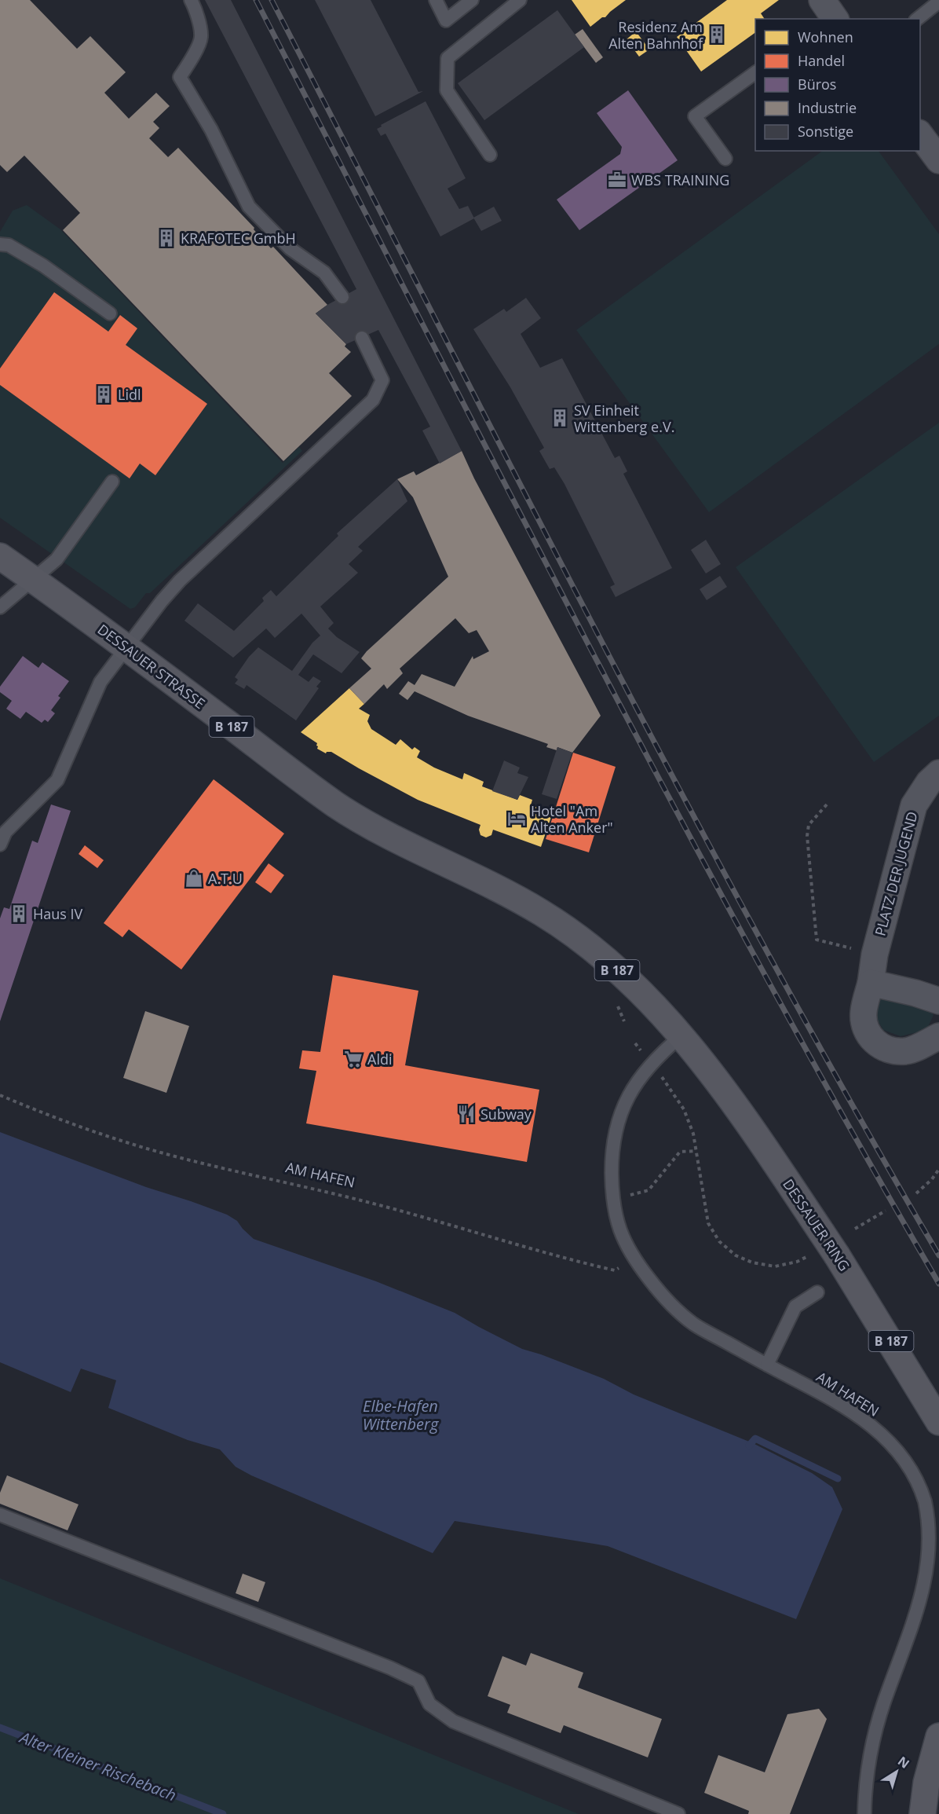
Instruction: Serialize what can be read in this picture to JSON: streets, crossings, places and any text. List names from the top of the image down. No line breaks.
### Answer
{"streets":{"main road":["DESSAUER STRASSE","B 187","DESSAUER RING"],"street":["PLATZ DER JUGEND"],"lane":["AM HAFEN"]},"crossings":[["DESSAUER STRASSE","AM HAFEN"],["DESSAUER STRASSE","DESSAUER RING"],["AM HAFEN","DESSAUER RING"]],"water":["Elbe-Hafen Wittenberg","Alter Kleiner Rischebach"],"places":{"building":["Residenz Am Alten Bahnhof","KRAFOTEC GmbH","Lidl","SV Einheit Wittenberg e.V.","Haus IV"],"office":["WBS TRAINING"],"hotel":["Hotel \"Am Alten Anker\""],"shop":["A.T.U"],"supermarket":["Aldi"],"restaurant":["Subway"]},"legend":["Wohnen","Handel","Büros","Industrie","Sonstige"],"north":"top right"}
